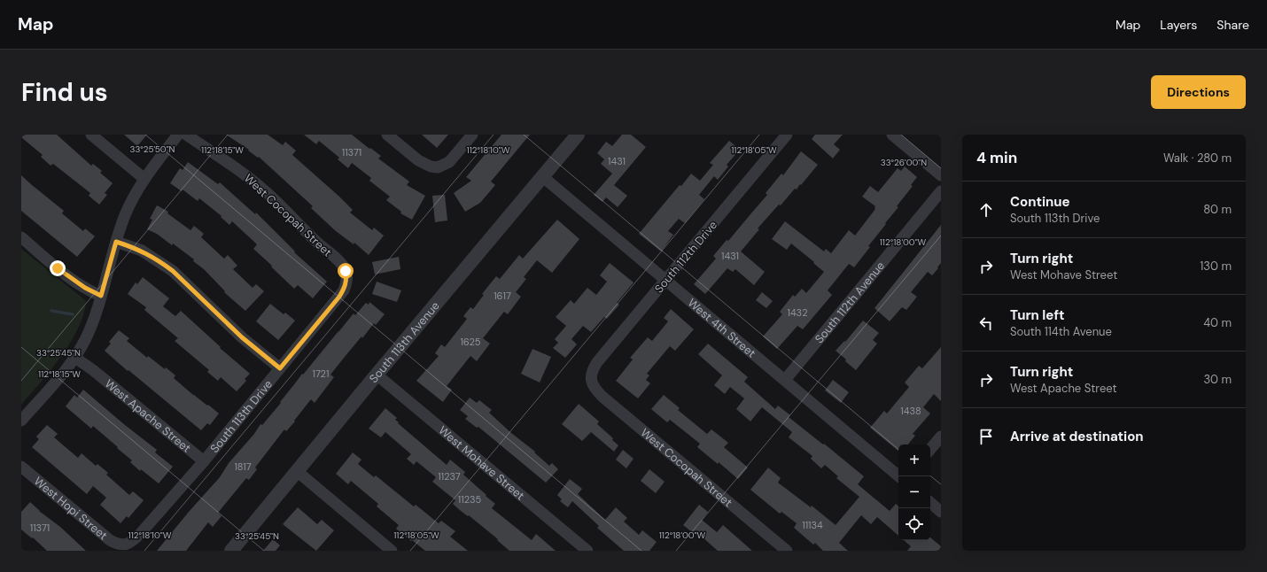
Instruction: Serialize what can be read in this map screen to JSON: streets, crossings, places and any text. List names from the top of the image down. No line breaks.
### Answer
{"streets":{"street":["West Cocopah Street","South 112th Drive","South 112th Avenue","West 4th Street","South 113th Avenue","West Apache Street","South 113th Drive","West Mohave Street","West Hopi Street"]},"crossings":[["West Cocopah Street","South 112th Drive"],["West Cocopah Street","South 113th Drive"],["South 112th Drive","West 4th Street"],["South 112th Avenue","West 4th Street"],["West 4th Street","South 113th Avenue"],["South 113th Avenue","West Mohave Street"],["West Apache Street","South 113th Drive"],["South 113th Drive","West Hopi Street"]],"house_numbers":["11371","1431","1431","1617","1432","1625","1721","1438","1817","11237","11235","11134","11371"],"page":{"header":"Map","nav":["Map","Layers","Share"],"buttons":"Directions","title":"Find us","heading":["4 min","Walk · 280 m"],"list":[["Continue","South 113th Drive","80 m"],["Turn right","West Mohave Street","130 m"],["Turn left","South 114th Avenue","40 m"],["Turn right","West Apache Street","30 m"],"Arrive at destination"],"map_buttons":["+","−"]},"coordinates":["33°25'50\"N","112°18'15\"W","112°18'10\"W","112°18'05\"W","33°26'00\"N","112°18'00\"W","33°25'45\"N"]}
